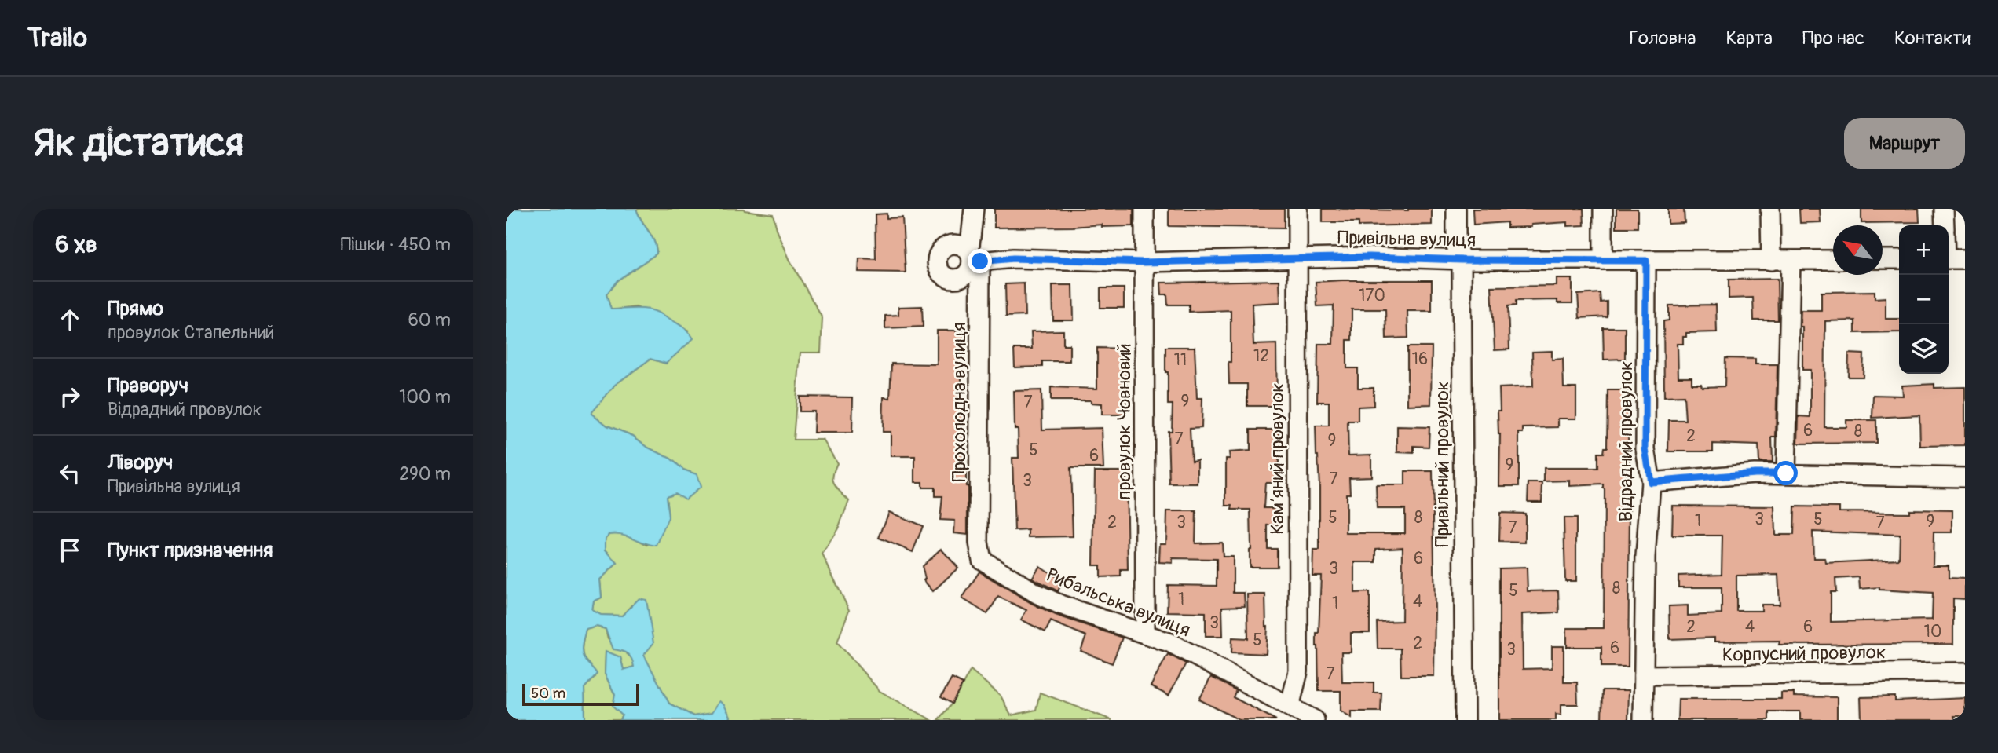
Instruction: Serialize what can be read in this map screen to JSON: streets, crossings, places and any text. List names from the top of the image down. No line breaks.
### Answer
{"streets":{"street":["Привільна вулиця","Прохолодна вулиця","провулок Човновий","Відрадний провулок","Камʼяний провулок","Привільний провулок","Рибальська вулиця","Корпусний провулок"]},"crossings":[["Привільна вулиця","Прохолодна вулиця"],["Привільна вулиця","провулок Човновий"],["Привільна вулиця","Відрадний провулок"],["Привільна вулиця","Камʼяний провулок"],["Привільна вулиця","Привільний провулок"],["Прохолодна вулиця","Рибальська вулиця"],["провулок Човновий","Рибальська вулиця"],["Відрадний провулок","Корпусний провулок"],["Камʼяний провулок","Рибальська вулиця"]],"house_numbers":["170","12","16","11","9","7","6","8","2","7","9","5","6","9","7","3","5","8","3","5","1","9","2","3","7","7","6","3","8","5","1","4","1","3","2","4","6","10","5","2","6","3","7"],"scale_bar":"50 m","north":"top left","page":{"header":"Trailo","nav":["Головна","Карта","Про нас","Контакти"],"buttons":"Маршрут","title":"Як дістатися","heading":["6 хв","Пішки · 450 m"],"map_buttons":["+","−"],"list":[["Прямо","провулок Стапельний","60 m"],["Праворуч","Відрадний провулок","100 m"],["Ліворуч","Привільна вулиця","290 m"],"Пункт призначення"],"scale":"50 m"}}
